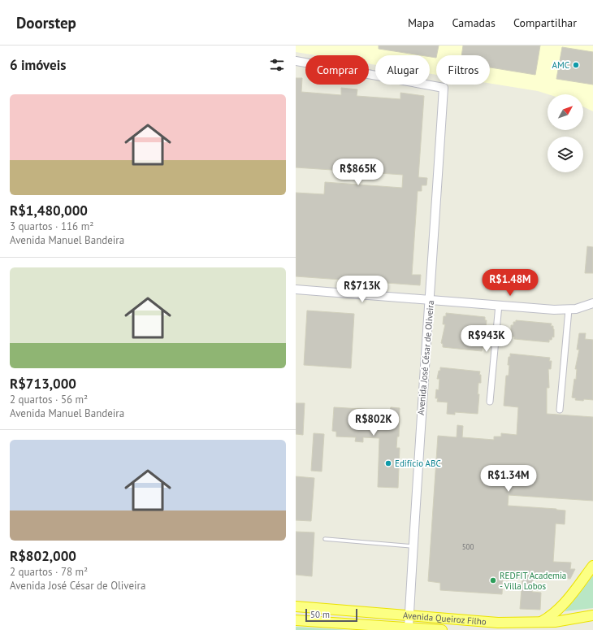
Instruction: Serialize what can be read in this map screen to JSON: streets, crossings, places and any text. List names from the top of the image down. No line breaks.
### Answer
{"streets":{"highway":["Avenida Queiroz Filho"],"street":["Avenida José César de Oliveira"]},"crossings":[["Avenida José César de Oliveira","Avenida Queiroz Filho"]],"places":["AMC","Edifício ABC","REDFIT Academia - Villa Lobos"],"house_numbers":["500"],"scale_bar":"50 m","north":"top right","page":{"header":"Doorstep","nav":["Mapa","Camadas","Compartilhar"],"heading":"6 imóveis","chip":["Comprar","Alugar","Filtros"],"list":[{"name":"R$1,480,000","note":"3 quartos · 116 m² · Avenida Manuel Bandeira"},{"name":"R$713,000","note":"2 quartos · 56 m² · Avenida Manuel Bandeira"},{"name":"R$802,000","note":"2 quartos · 78 m² · Avenida José César de Oliveira"}],"price":["R$865K","R$1.48M","R$713K","R$943K","R$802K","R$1.34M"],"scale":"50 m"}}
